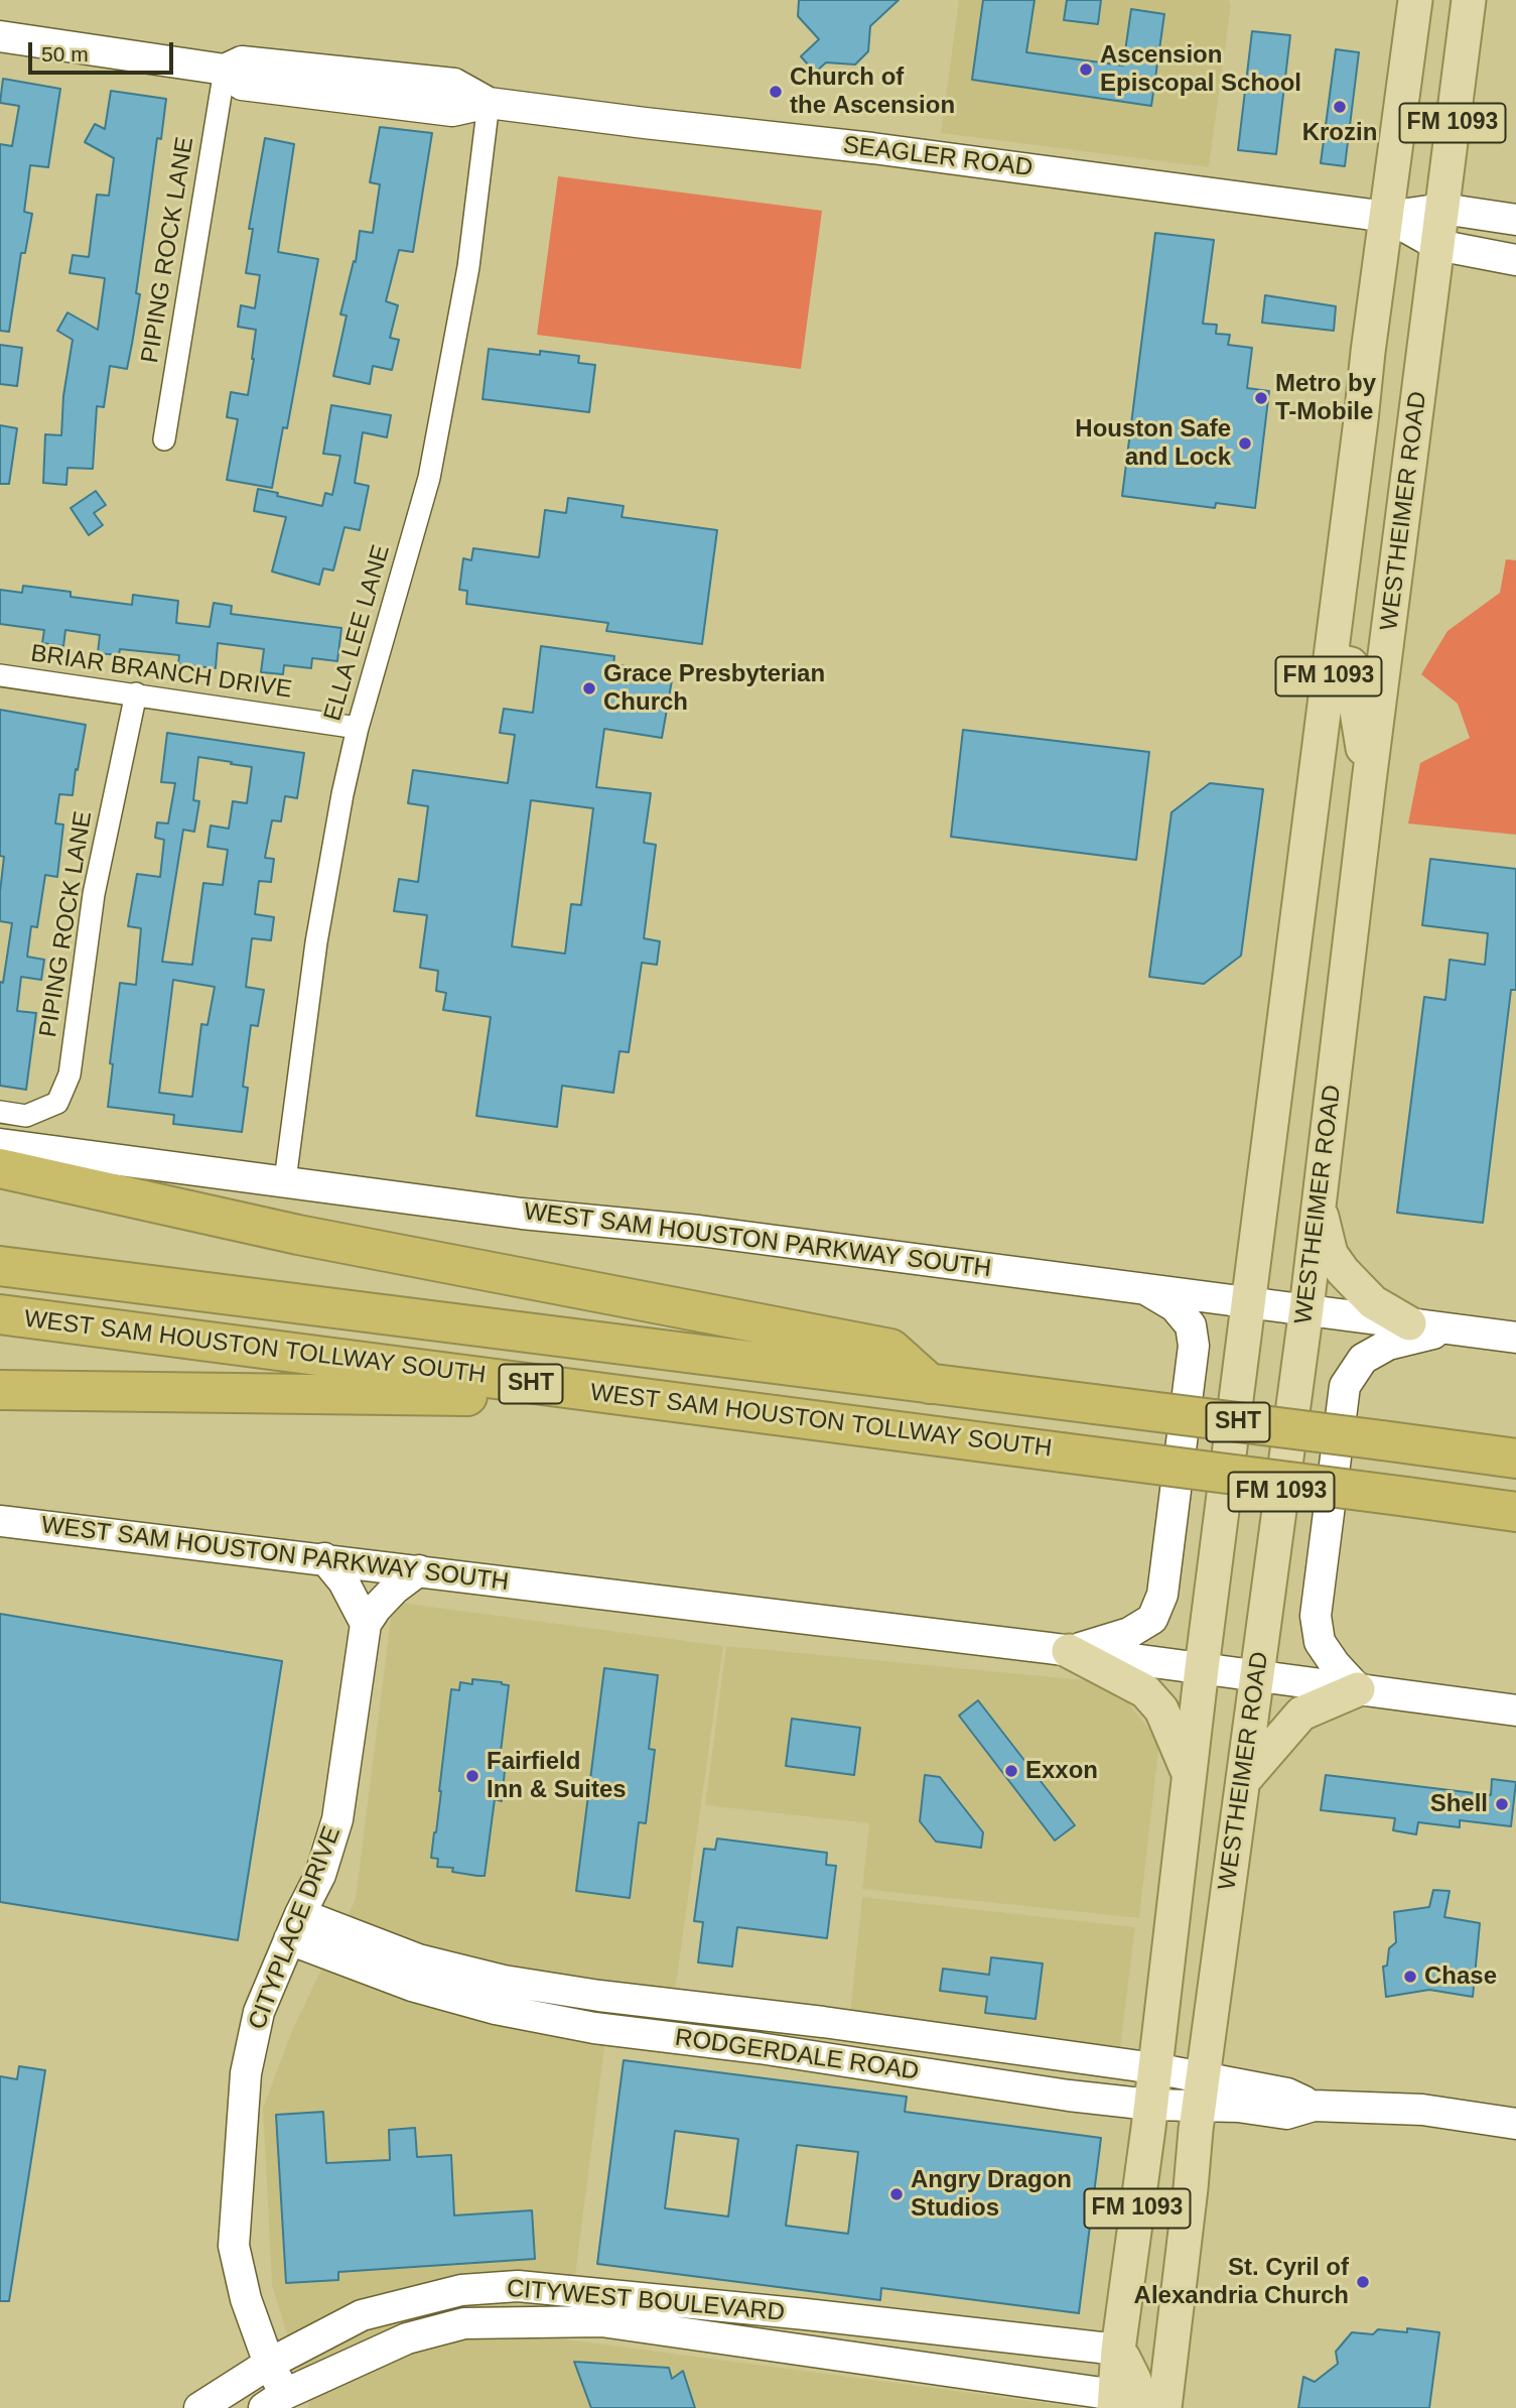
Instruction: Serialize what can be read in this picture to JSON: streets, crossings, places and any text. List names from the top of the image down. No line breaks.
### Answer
{"streets":{"highway":["WEST SAM HOUSTON TOLLWAY SOUTH","SHT"],"main road":["FM 1093","WESTHEIMER ROAD"],"street":["SEAGLER ROAD","PIPING ROCK LANE","ELLA LEE LANE","BRIAR BRANCH DRIVE","WEST SAM HOUSTON PARKWAY SOUTH","CITYPLACE DRIVE","RODGERDALE ROAD","CITYWEST BOULEVARD"]},"crossings":[["FM 1093","SEAGLER ROAD"],["FM 1093","WEST SAM HOUSTON PARKWAY SOUTH"],["FM 1093","RODGERDALE ROAD"],["FM 1093","CITYWEST BOULEVARD"],["SEAGLER ROAD","PIPING ROCK LANE"],["SEAGLER ROAD","WESTHEIMER ROAD"],["SEAGLER ROAD","ELLA LEE LANE"],["PIPING ROCK LANE","BRIAR BRANCH DRIVE"],["WESTHEIMER ROAD","WEST SAM HOUSTON PARKWAY SOUTH"],["WESTHEIMER ROAD","RODGERDALE ROAD"],["ELLA LEE LANE","BRIAR BRANCH DRIVE"],["ELLA LEE LANE","WEST SAM HOUSTON PARKWAY SOUTH"],["CITYPLACE DRIVE","RODGERDALE ROAD"],["CITYPLACE DRIVE","CITYWEST BOULEVARD"]],"places":["Ascension Episcopal School","Church of the Ascension","Krozin","Metro by T-Mobile","Houston Safe and Lock","Grace Presbyterian Church","Exxon","Fairfield Inn & Suites","Shell","Chase","Angry Dragon Studios","St. Cyril of Alexandria Church"],"scale_bar":"50 m"}
